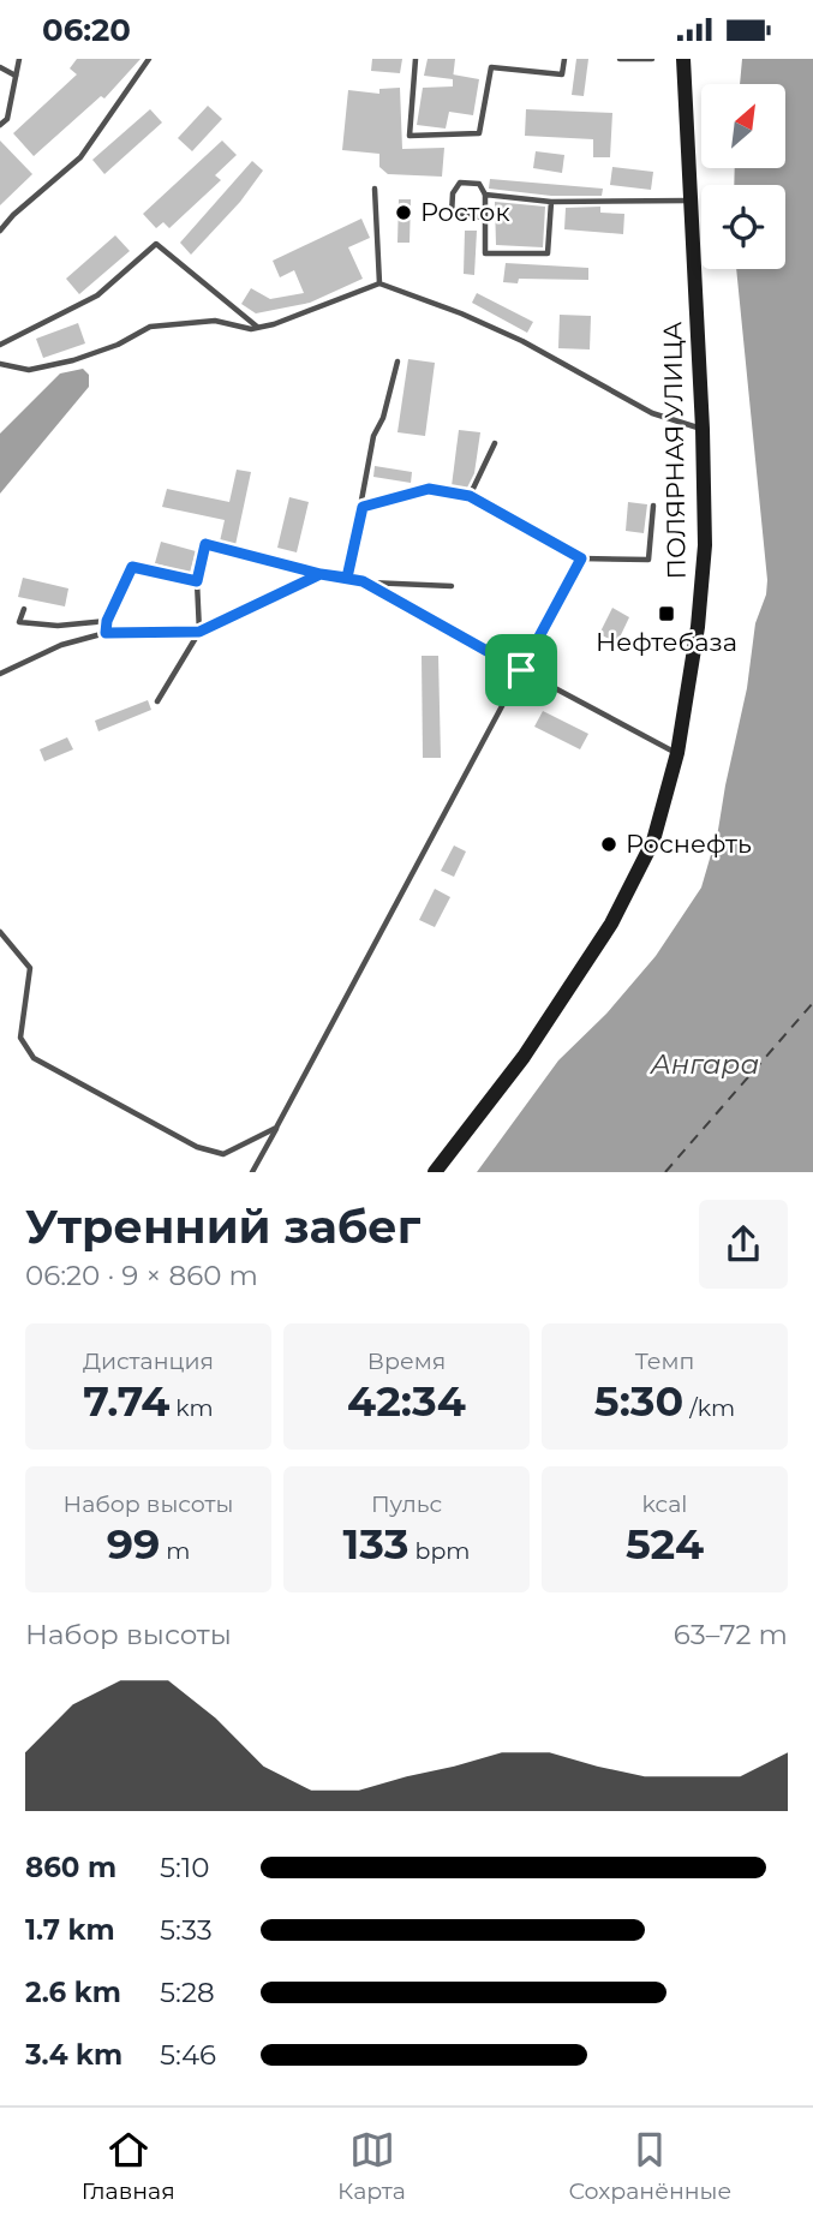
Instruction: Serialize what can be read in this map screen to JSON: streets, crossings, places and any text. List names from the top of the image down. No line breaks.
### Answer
{"streets":{"main road":["ПОЛЯРНАЯ УЛИЦА"]},"water":["Ангара"],"places":{"other":["Росток","Роснефть"],"transit":["Нефтебаза"]},"north":"top right","page":{"status":"06:20","heading":["Утренний забег","06:20 · 9 × 860 m"],"stats":[["Дистанция","7.74 km"],["Время","42:34"],["Темп","5:30 /km"],["Набор высоты","99 m"],["Пульс","133 bpm"],["kcal","524"]],"chart":["Набор высоты","63–72 m"],"list":[{"name":"860 m","note":"5:10"},{"name":"1.7 km","note":"5:33"},{"name":"2.6 km","note":"5:28"},{"name":"3.4 km","note":"5:46"}],"tabs":["Главная","Карта","Сохранённые"]}}
